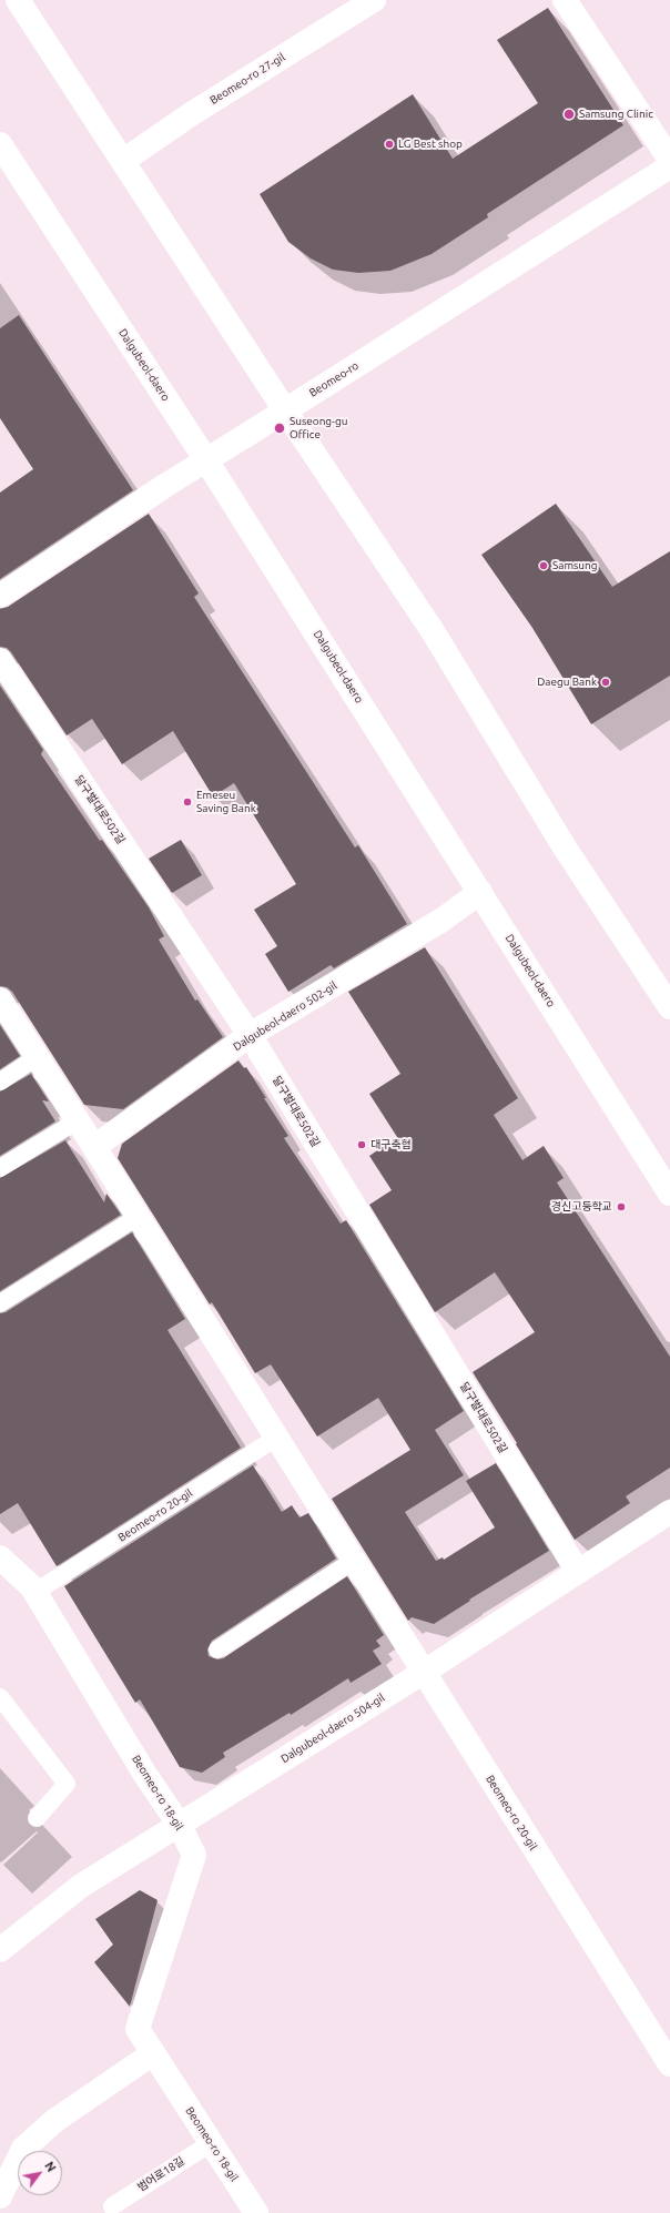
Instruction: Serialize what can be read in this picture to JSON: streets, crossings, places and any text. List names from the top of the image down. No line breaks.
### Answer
{"streets":{"street":["Beomeo-ro 27-gil","Dalgubeol-daero","Beomeo-ro","달구벌대로502길","Dalgubeol-daero 502-gil","Beomeo-ro 20-gil","Dalgubeol-daero 504-gil","Beomeo-ro 18-gil"],"lane":["범어로18길"]},"crossings":[["Dalgubeol-daero","Beomeo-ro"],["Dalgubeol-daero","Dalgubeol-daero 502-gil"],["달구벌대로502길","Dalgubeol-daero 502-gil"],["달구벌대로502길","Dalgubeol-daero 504-gil"],["Dalgubeol-daero 502-gil","Beomeo-ro 20-gil"],["Beomeo-ro 20-gil","Dalgubeol-daero 504-gil"],["Beomeo-ro 20-gil","Beomeo-ro 18-gil"],["Dalgubeol-daero 504-gil","Beomeo-ro 18-gil"],["Beomeo-ro 18-gil","범어로18길"]],"places":["Samsung Clinic","LG Best shop","Suseong-gu Office","Samsung","Daegu Bank","Emeseu Saving Bank","대구축협","경신고등학교"],"north":"top right"}
